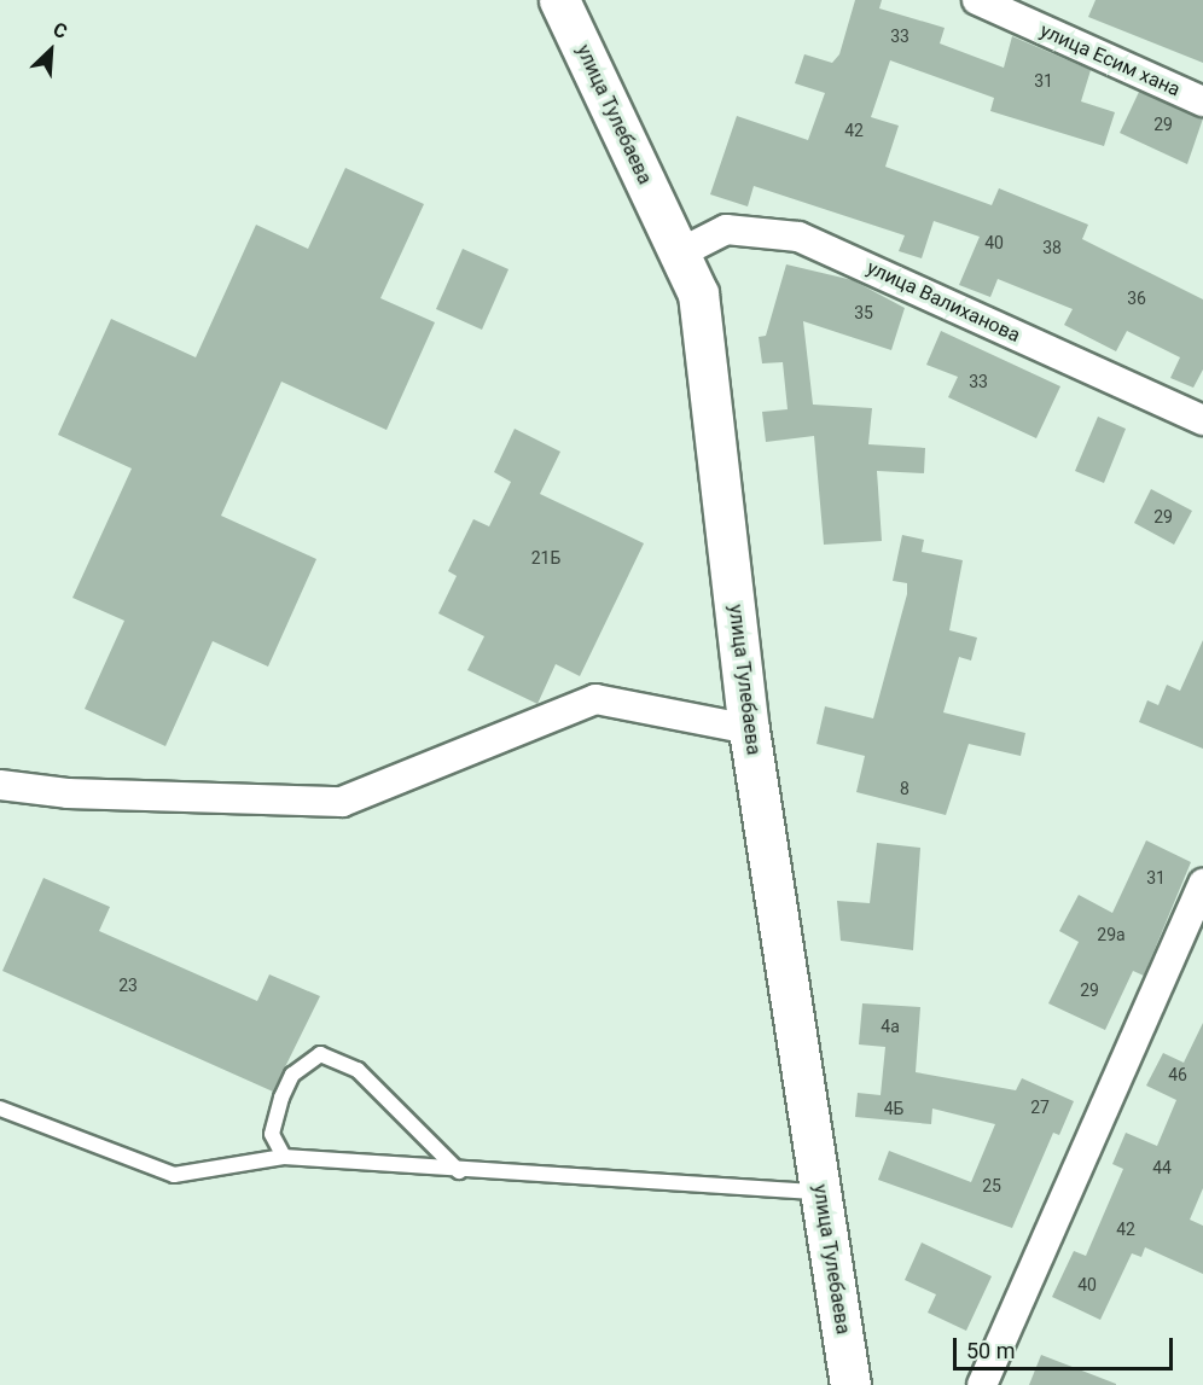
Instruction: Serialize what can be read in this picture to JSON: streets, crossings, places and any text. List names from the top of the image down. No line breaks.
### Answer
{"streets":{"street":["улица Есим хана","улица Тулебаева","улица Валиханова"]},"crossings":[["улица Тулебаева","улица Валиханова"]],"house_numbers":["33","31","29","42","40","38","36","35","33","29","21Б","8","31","29а","23","29","4а","46","27","4Б","44","25","42","40"],"scale_bar":"50 m","north":"top right"}
